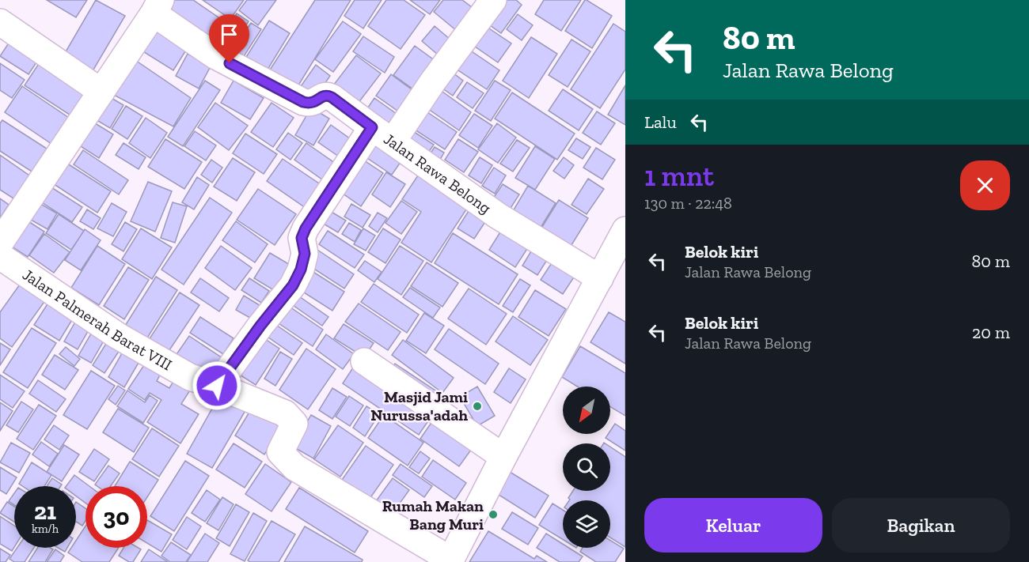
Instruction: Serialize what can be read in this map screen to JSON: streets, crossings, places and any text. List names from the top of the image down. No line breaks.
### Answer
{"streets":{"street":["Jalan Rawa Belong","Jalan Palmerah Barat VIII"]},"places":["Masjid Jami Nurussa'adah","Rumah Makan Bang Muri"],"north":"bottom left","page":{"turn":["80 m","Jalan Rawa Belong"],"then":"Lalu","heading":["1 mnt","130 m · 22:48"],"list":[{"name":"Belok kiri","note":"Jalan Rawa Belong","value":"80 m"},{"name":"Belok kiri","note":"Jalan Rawa Belong","value":"20 m"}],"speed":"21 km/h","limit":"30","buttons":["Keluar","Bagikan"]}}
